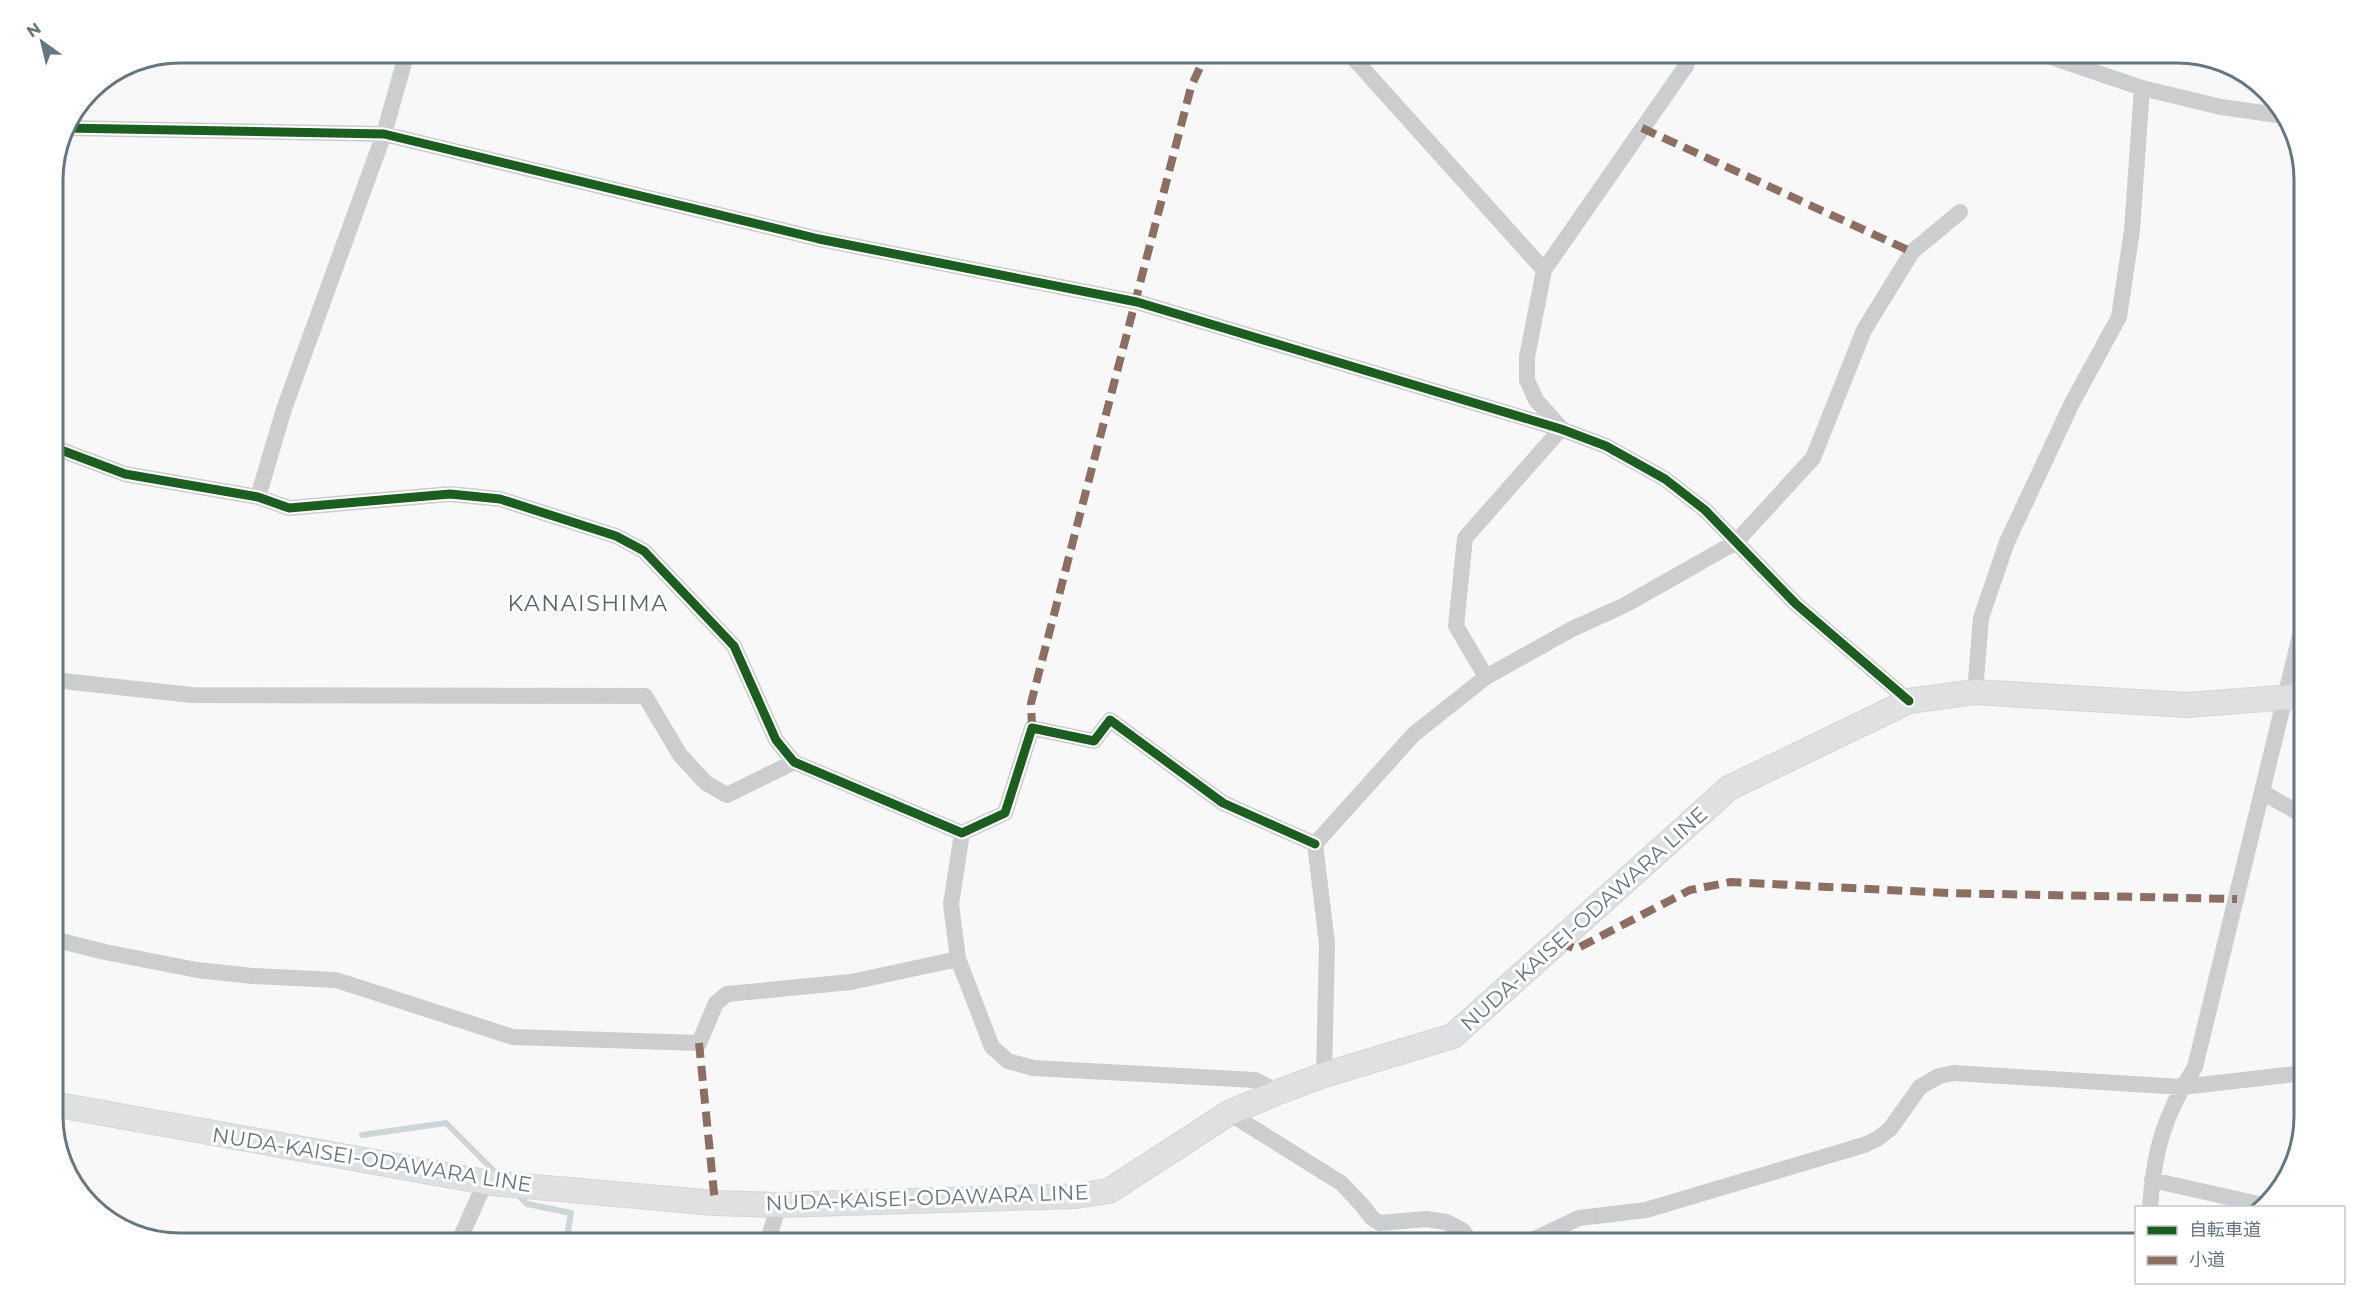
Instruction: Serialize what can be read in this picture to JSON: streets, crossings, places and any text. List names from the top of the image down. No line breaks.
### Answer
{"streets":{"main road":["NUDA-KAISEI-ODAWARA LINE"]},"districts":["KANAISHIMA"],"legend":["自転車道","小道"],"north":"top left"}
